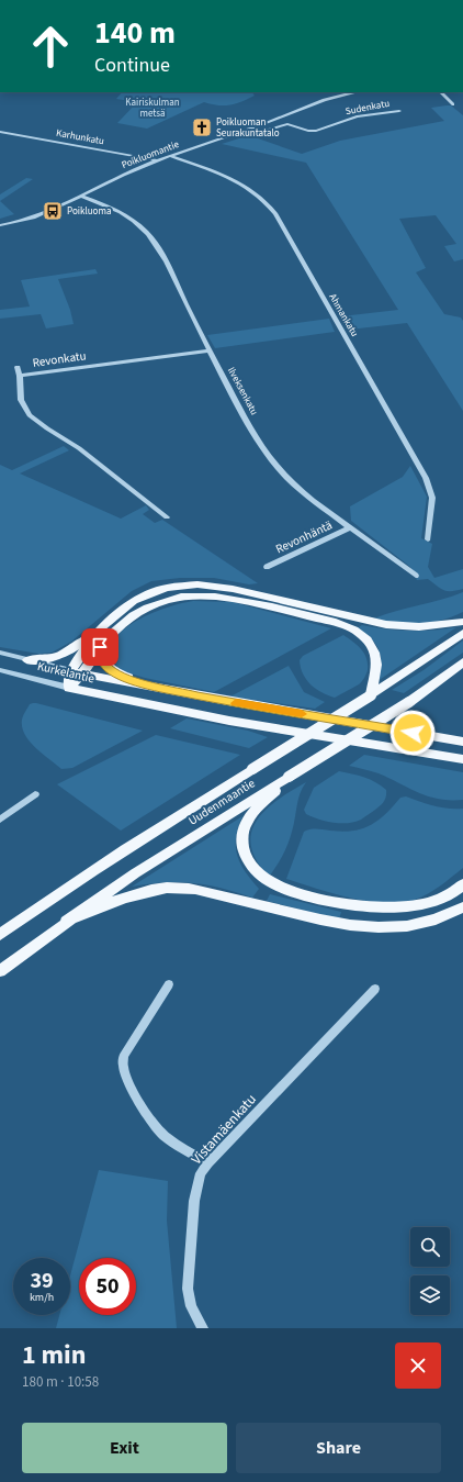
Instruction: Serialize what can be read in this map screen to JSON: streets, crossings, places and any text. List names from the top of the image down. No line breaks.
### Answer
{"streets":{"main road":["Kurkelantie","Uudenmaantie"],"street":["Sudenkatu","Karhunkatu","Poikluomantie","Ahmankatu","Revonkatu","Ilveksenkatu","Revonhäntä","Vistamäenkatu"]},"crossings":[["Sudenkatu","Poikluomantie"],["Karhunkatu","Poikluomantie"],["Poikluomantie","Ahmankatu"],["Poikluomantie","Ilveksenkatu"],["Revonkatu","Ilveksenkatu"],["Ilveksenkatu","Revonhäntä"]],"parks":["Kairiskulman metsä"],"places":{"church":["Poikluoman Seurakuntatalo"],"bus stop":["Poikluoma"]},"page":{"turn":["140 m","Continue"],"speed":"39 km/h","limit":"50","heading":["1 min","180 m · 10:58"],"buttons":["Exit","Share"]}}
